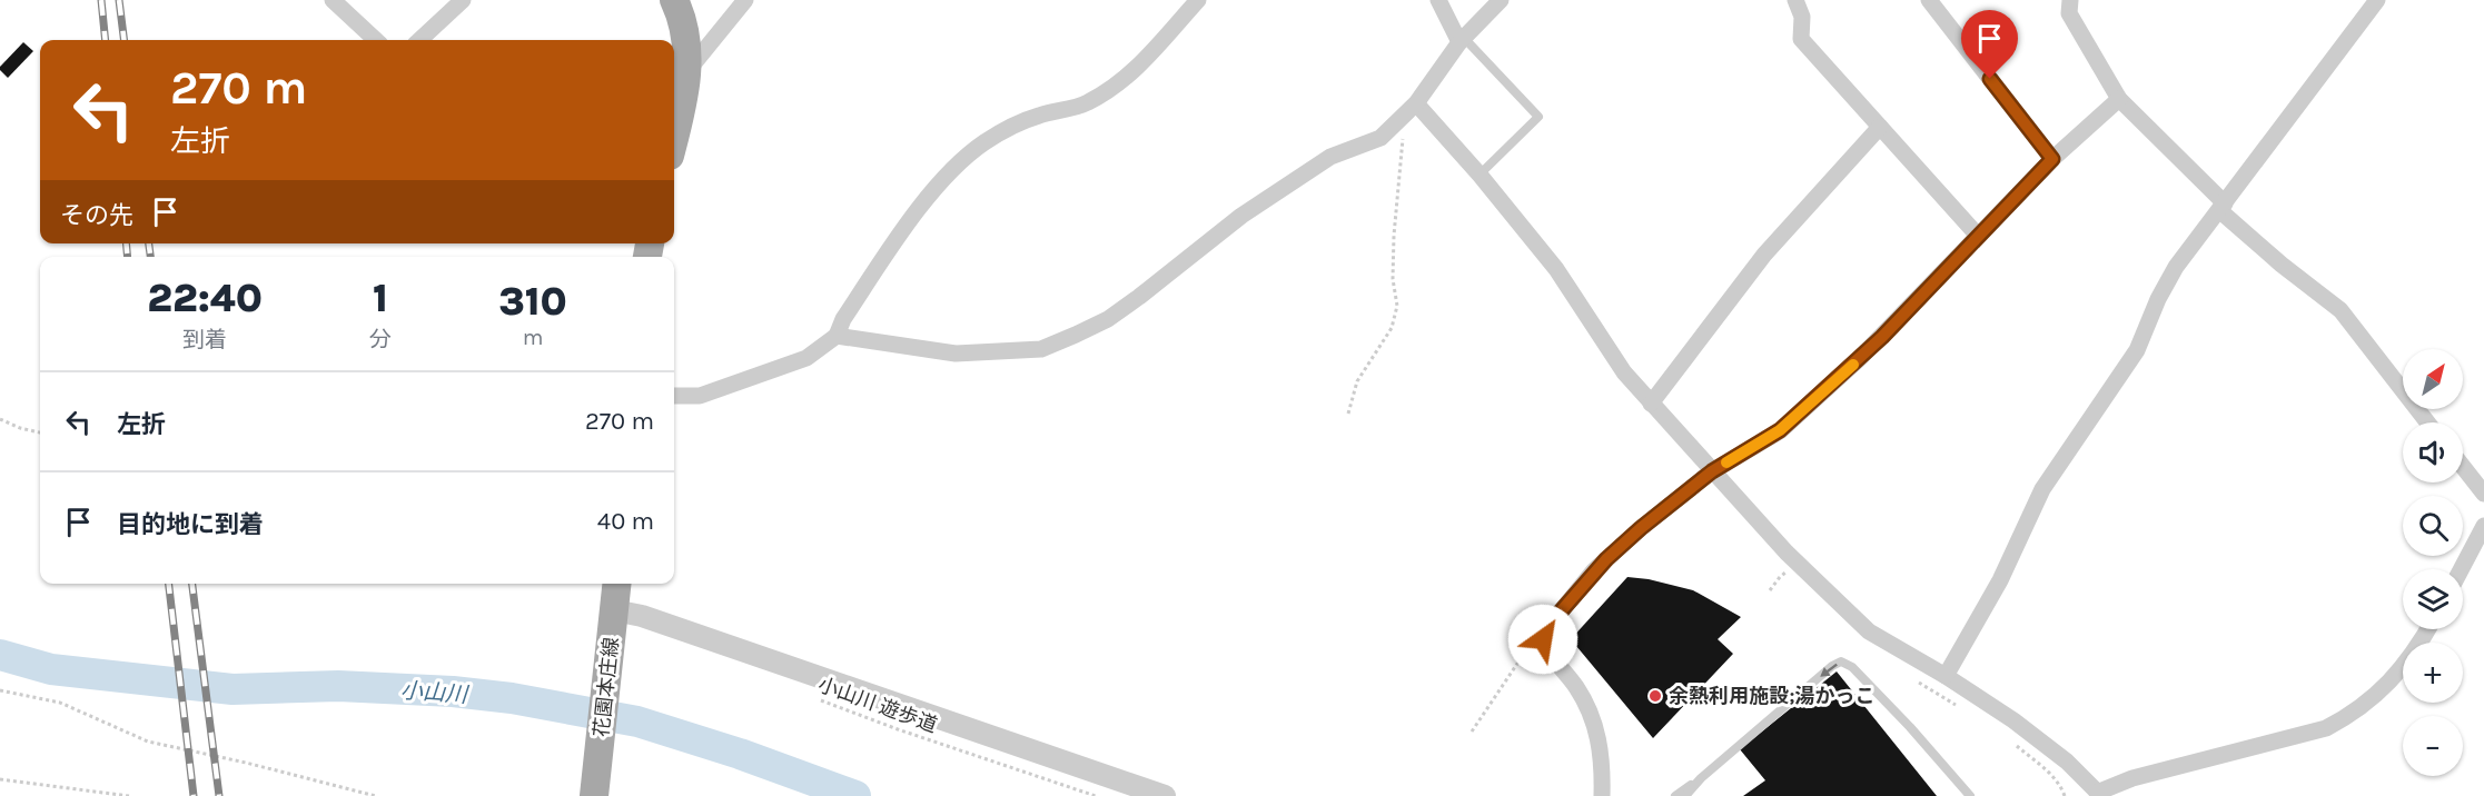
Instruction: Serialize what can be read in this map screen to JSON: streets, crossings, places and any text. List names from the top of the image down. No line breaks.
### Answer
{"streets":{"main road":["花園本庄線"],"path":["小山川 遊歩道"]},"water":["小山川"],"places":["余熱利用施設;湯かっこ"],"north":"top right","page":{"turn":["270 m","左折"],"then":"その先","eta":["22:40","到着","1","分","310","m"],"map_buttons":["+","−"],"list":[{"name":"左折","value":"270 m"},{"name":"目的地に到着","value":"40 m"}]}}
